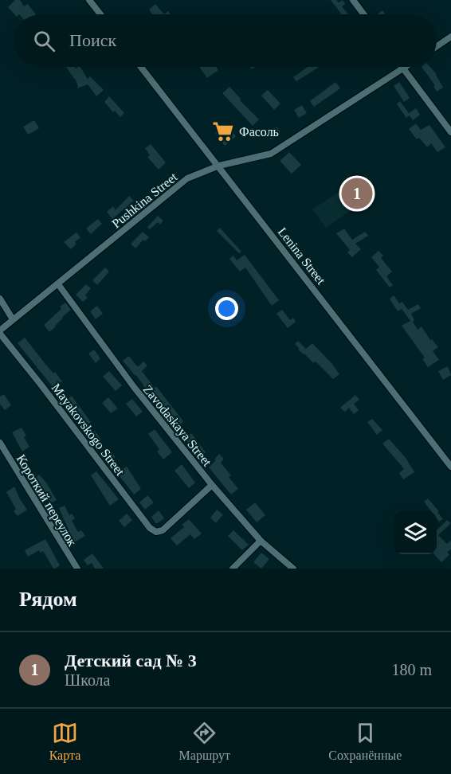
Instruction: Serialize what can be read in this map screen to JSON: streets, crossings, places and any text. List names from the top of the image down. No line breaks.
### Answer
{"streets":{"street":["Pushkina Street","Lenina Street","Zavodaskaya Street","Mayakovskogo Street","Короткий переулок"]},"crossings":[["Pushkina Street","Lenina Street"],["Pushkina Street","Zavodaskaya Street"],["Pushkina Street","Mayakovskogo Street"],["Zavodaskaya Street","Mayakovskogo Street"]],"places":{"supermarket":["Фасоль"]},"page":{"search":"Поиск","pins":"1","heading":"Рядом","list":[{"mark":"1","name":"Детский сад № 3","note":"Школа","value":"180 m"}],"nav":["Карта","Маршрут","Сохранённые"]}}
